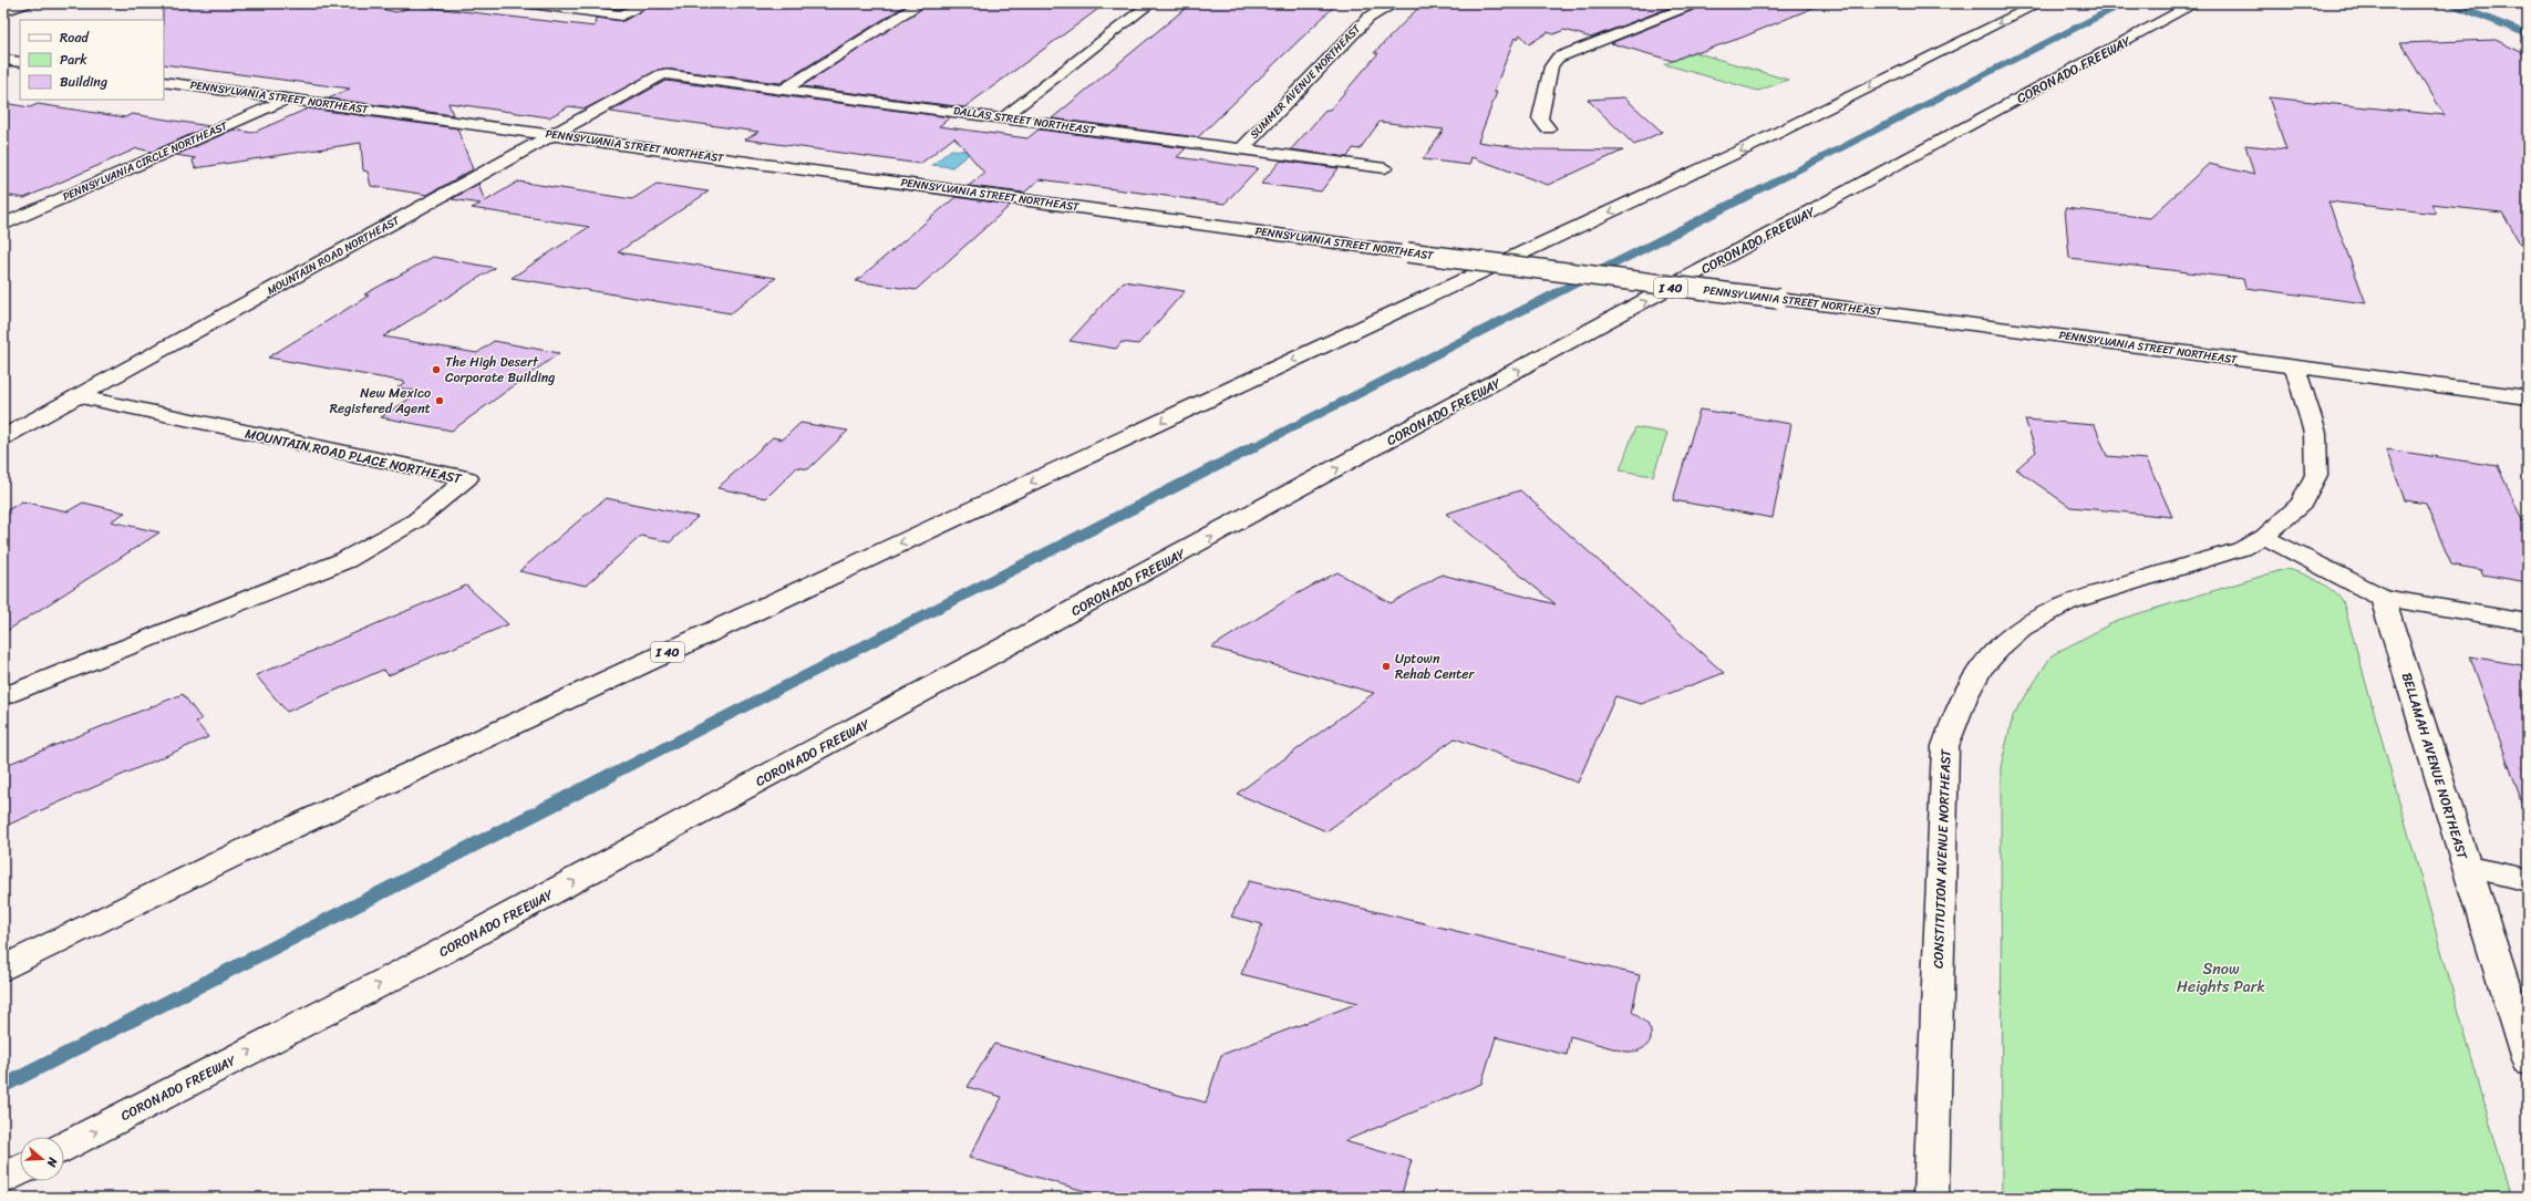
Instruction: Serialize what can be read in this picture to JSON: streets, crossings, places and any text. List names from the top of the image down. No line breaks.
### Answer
{"streets":{"main road":["CORONADO FREEWAY","SUMMER AVENUE NORTHEAST","PENNSYLVANIA STREET NORTHEAST","DALLAS STREET NORTHEAST","PENNSYLVANIA CIRCLE NORTHEAST","MOUNTAIN ROAD NORTHEAST","I 40","MOUNTAIN ROAD PLACE NORTHEAST","BELLAMAH AVENUE NORTHEAST","CONSTITUTION AVENUE NORTHEAST"]},"crossings":[["SUMMER AVENUE NORTHEAST","DALLAS STREET NORTHEAST"],["PENNSYLVANIA STREET NORTHEAST","PENNSYLVANIA CIRCLE NORTHEAST"],["PENNSYLVANIA STREET NORTHEAST","MOUNTAIN ROAD NORTHEAST"],["PENNSYLVANIA STREET NORTHEAST","CONSTITUTION AVENUE NORTHEAST"],["DALLAS STREET NORTHEAST","MOUNTAIN ROAD NORTHEAST"],["MOUNTAIN ROAD NORTHEAST","MOUNTAIN ROAD PLACE NORTHEAST"]],"parks":["Snow Heights Park"],"places":["The High Desert Corporate Building","New Mexico Registered Agent","Uptown Rehab Center"],"legend":["Road","Park","Building"],"north":"right"}
